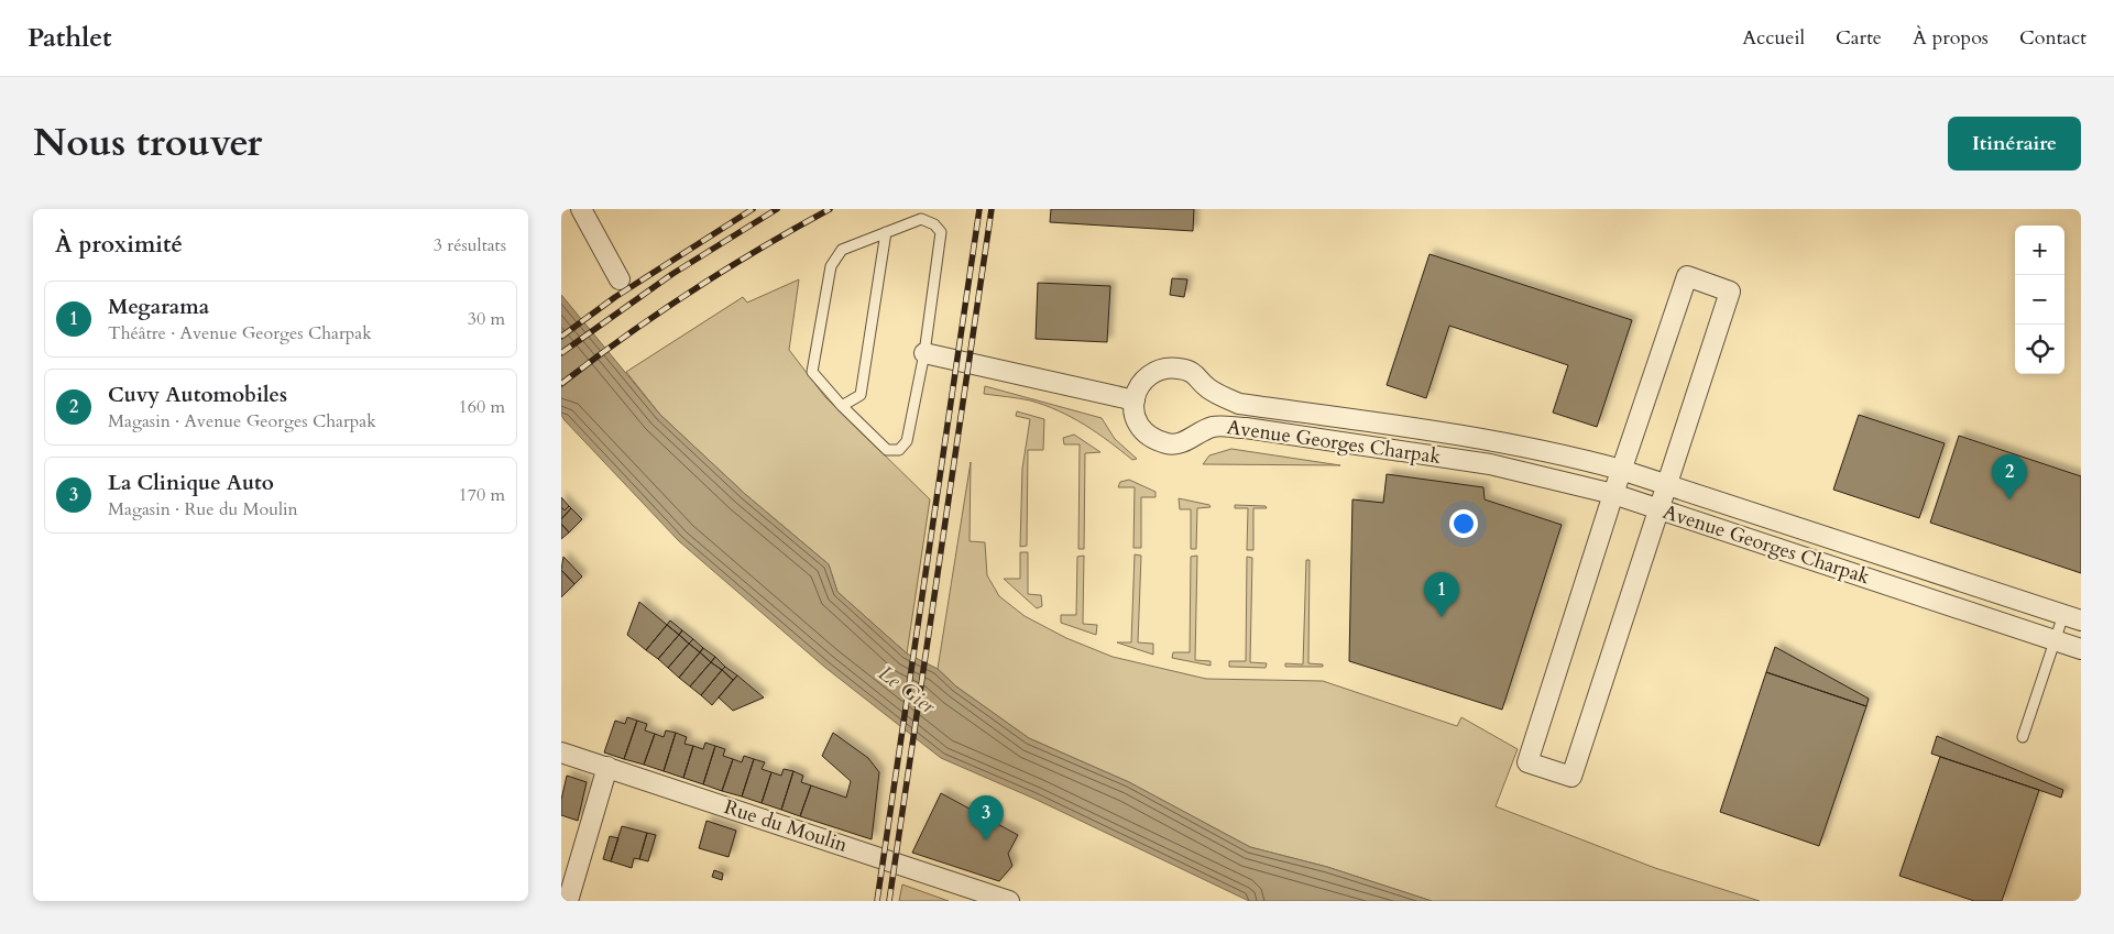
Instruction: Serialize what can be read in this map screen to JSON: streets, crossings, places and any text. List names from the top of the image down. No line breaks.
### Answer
{"streets":{"street":["Avenue Georges Charpak","Rue du Moulin"]},"water":["Le Gier"],"page":{"header":"Pathlet","nav":["Accueil","Carte","À propos","Contact"],"title":"Nous trouver","buttons":"Itinéraire","heading":["À proximité","3 résultats"],"map_buttons":["+","−"],"list":[{"mark":"1","name":"Megarama","note":"Théâtre · Avenue Georges Charpak","value":"30 m"},{"mark":"2","name":"Cuvy Automobiles","note":"Magasin · Avenue Georges Charpak","value":"160 m"},{"mark":"3","name":"La Clinique Auto","note":"Magasin · Rue du Moulin","value":"170 m"}],"pins":["2","1","3"]}}
